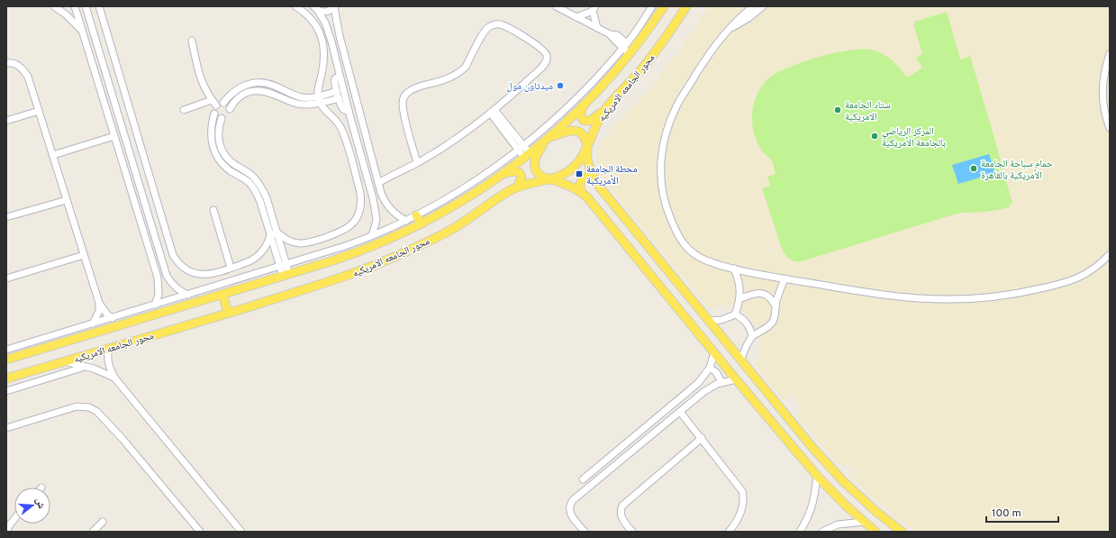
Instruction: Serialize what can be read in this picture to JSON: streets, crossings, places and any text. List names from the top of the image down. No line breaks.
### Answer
{"streets":{"main road":["محور الجامعه الامريكيه"]},"places":{"other":["ميدتاون مول","ستاد الجامعة الامريكية","المركز الرياضي بالجامعة الأمريكية","حمام سباحة الجامعة الأمريكية بالقاهرة"],"transit":["محطة الجامعة الأمريكية"]},"scale_bar":"100 m","north":"right"}
